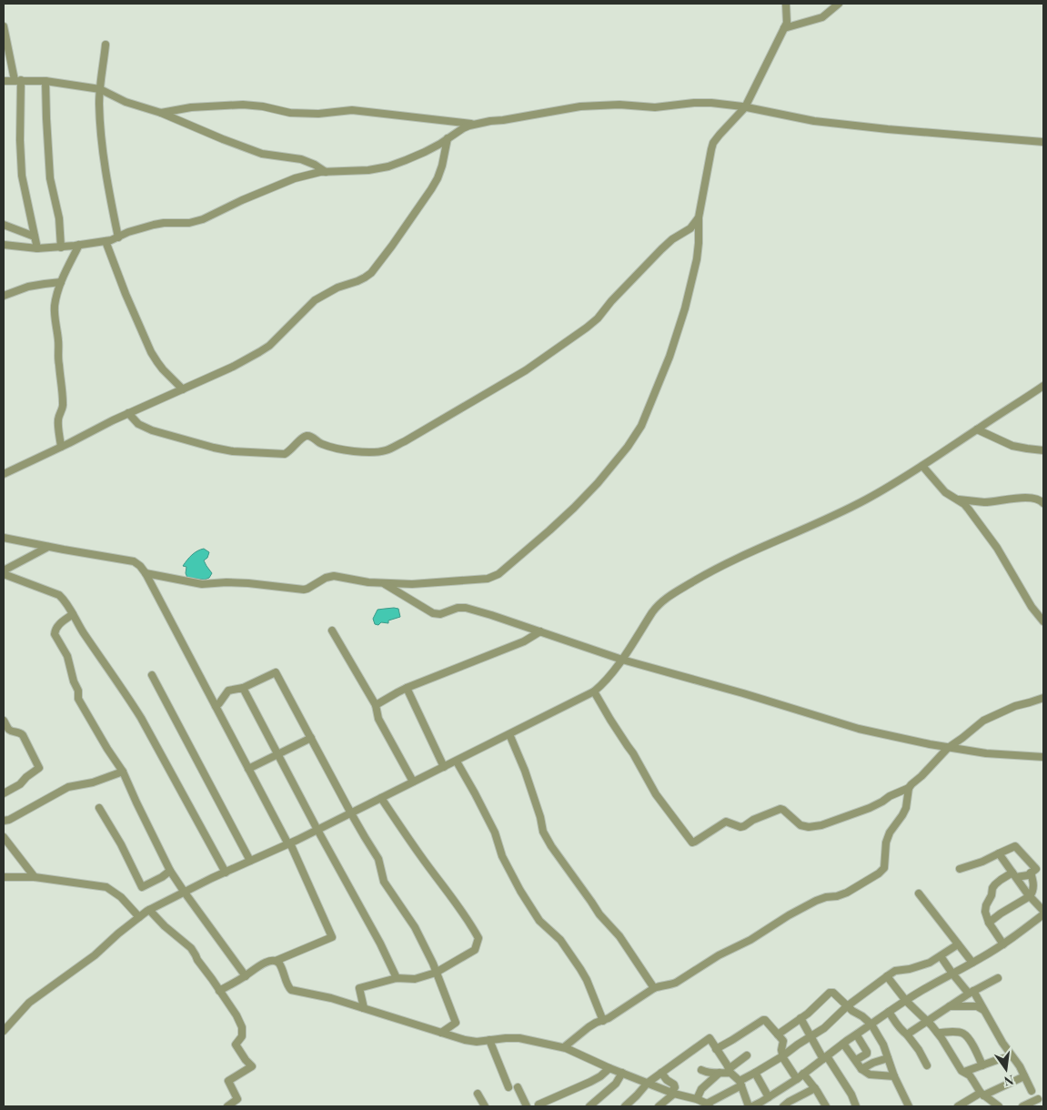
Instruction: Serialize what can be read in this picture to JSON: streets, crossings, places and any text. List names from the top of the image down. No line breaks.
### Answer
{"north":"bottom"}
